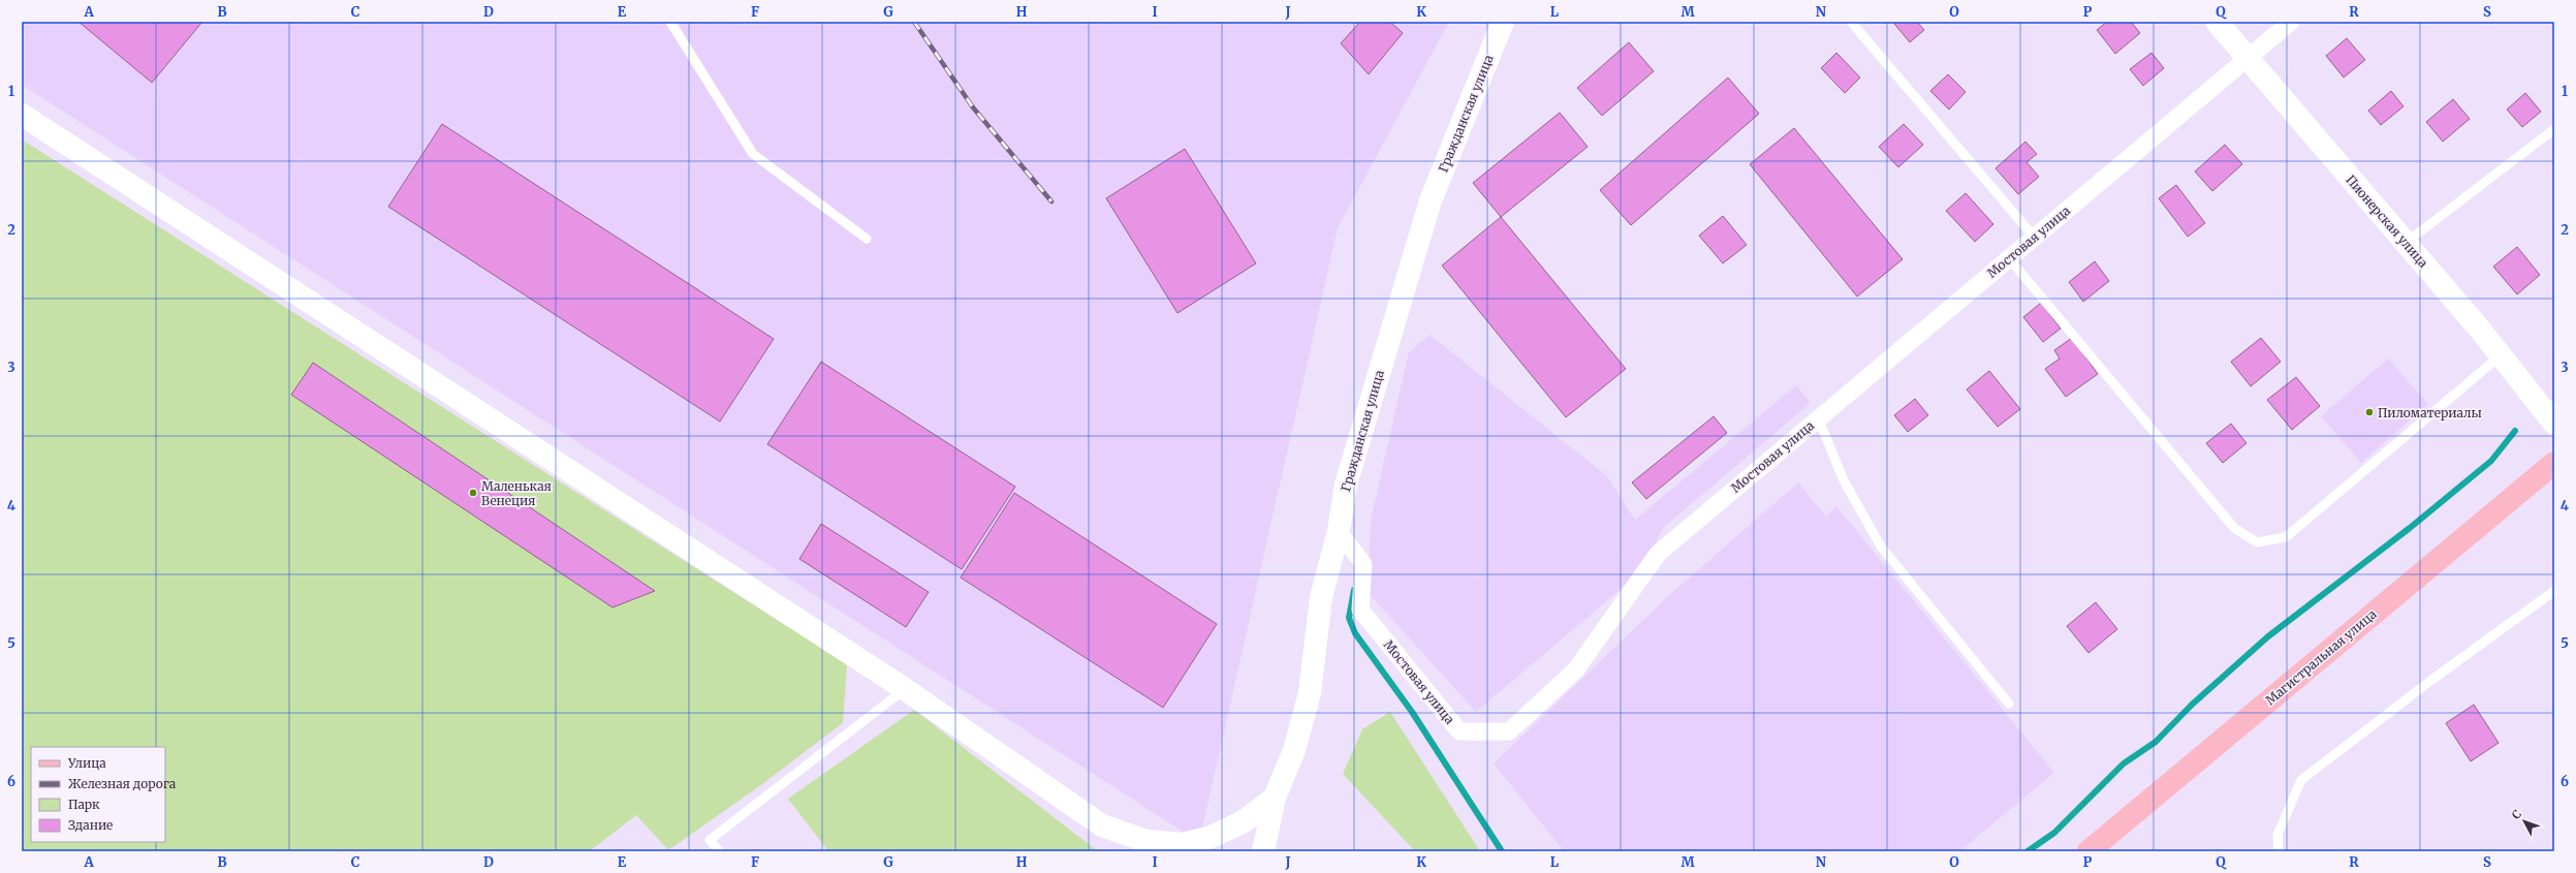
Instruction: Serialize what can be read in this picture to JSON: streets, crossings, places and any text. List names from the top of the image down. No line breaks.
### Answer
{"streets":{"main road":["Магистральная улица"],"street":["Гражданская улица","Пионерская улица","Мостовая улица"]},"crossings":[["Гражданская улица","Мостовая улица"],["Пионерская улица","Мостовая улица"]],"places":["Пиломатериалы","Маленькая Венеция"],"legend":["Улица","Железная дорога","Парк","Здание"],"north":"top left","grid":{"columns":["A","B","C","D","E","F","G","H","I","J","K","L","M","N","O","P","Q","R","S"],"rows":["1","2","3","4","5","6"]}}
